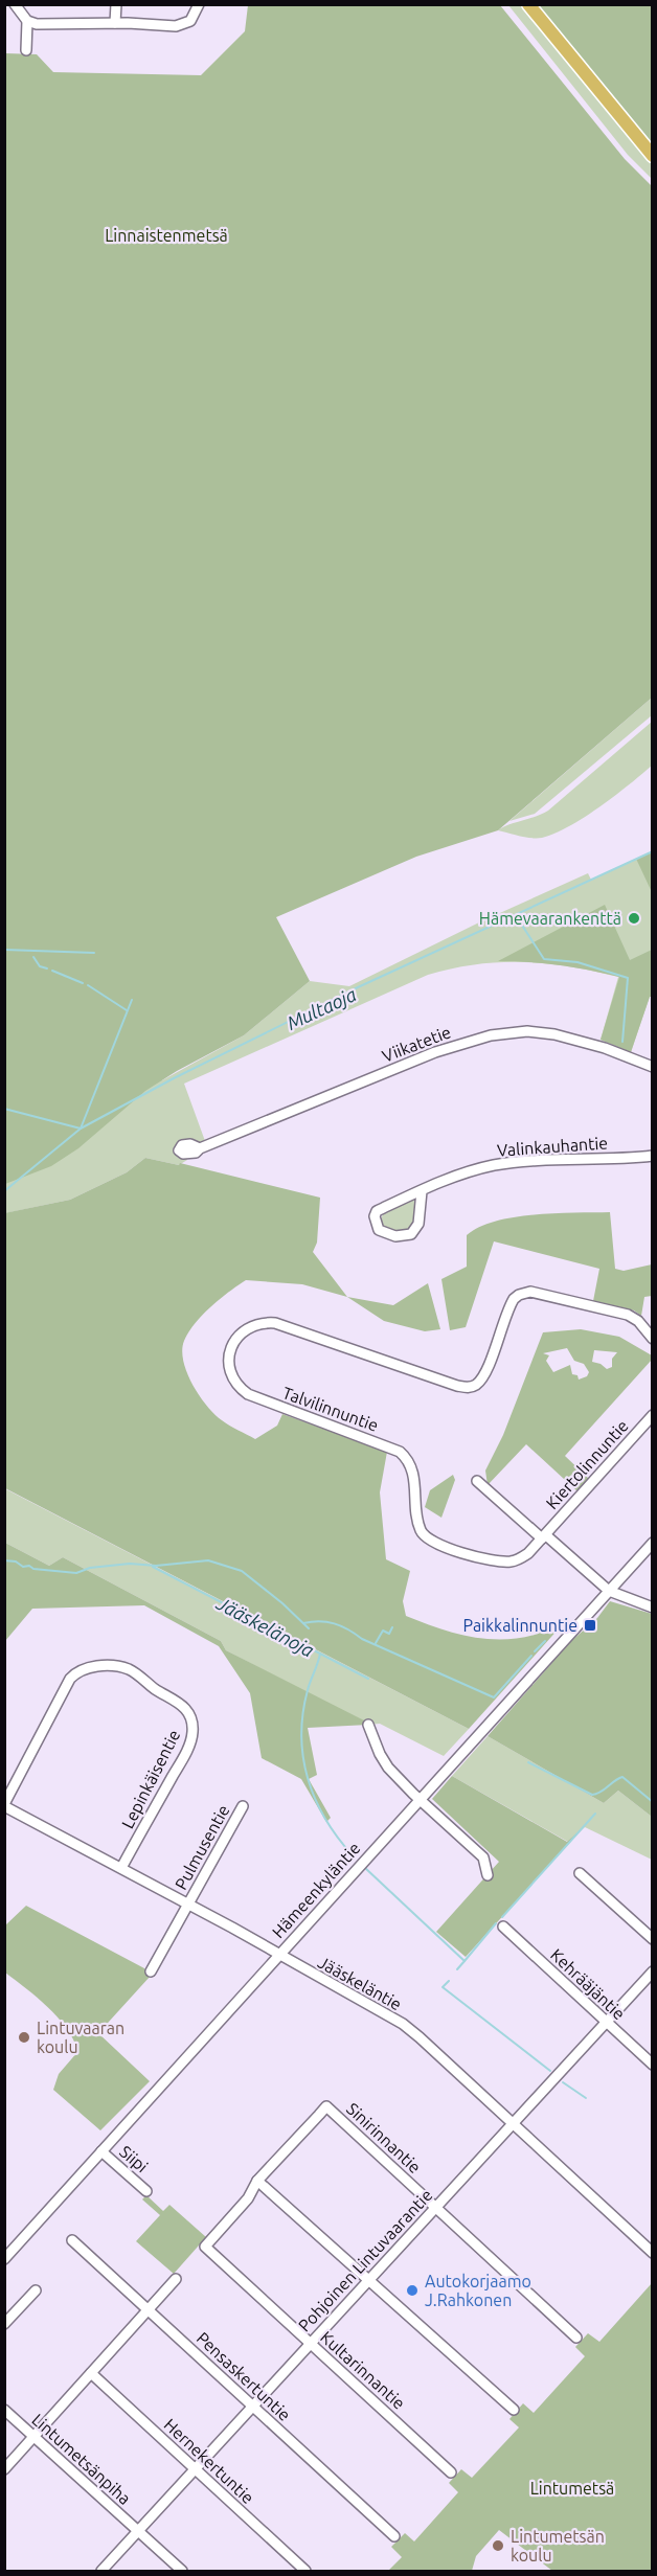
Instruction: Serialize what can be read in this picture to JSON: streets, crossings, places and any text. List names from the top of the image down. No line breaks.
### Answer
{"streets":{"street":["Viikatetie","Valinkauhantie","Talvilinnuntie","Kiertolinnuntie","Lepinkäisentie","Pulmusentie","Hämeenkyläntie","Jääskeläntie","Kehrääjäntie","Sinirinnantie","Siipi","Pohjoinen Lintuvaarantie","Kultarinnantie","Pensaskertuntie","Lintumetsänpiha","Hernekertuntie"]},"crossings":[["Talvilinnuntie","Kiertolinnuntie"],["Lepinkäisentie","Jääskeläntie"],["Pulmusentie","Jääskeläntie"],["Hämeenkyläntie","Jääskeläntie"],["Hämeenkyläntie","Siipi"],["Jääskeläntie","Pohjoinen Lintuvaarantie"],["Kehrääjäntie","Pohjoinen Lintuvaarantie"],["Sinirinnantie","Pohjoinen Lintuvaarantie"],["Sinirinnantie","Kultarinnantie"],["Pohjoinen Lintuvaarantie","Kultarinnantie"],["Pohjoinen Lintuvaarantie","Pensaskertuntie"],["Pohjoinen Lintuvaarantie","Lintumetsänpiha"],["Pohjoinen Lintuvaarantie","Hernekertuntie"]],"water":["Multaoja","Jääskelänoja"],"parks":["Linnaistenmetsä","Lintumetsä"],"places":{"other":["Hämevaarankenttä","Lintuvaaran koulu","Autokorjaamo J.Rahkonen","Lintumetsän koulu"],"transit":["Paikkalinnuntie"]}}
